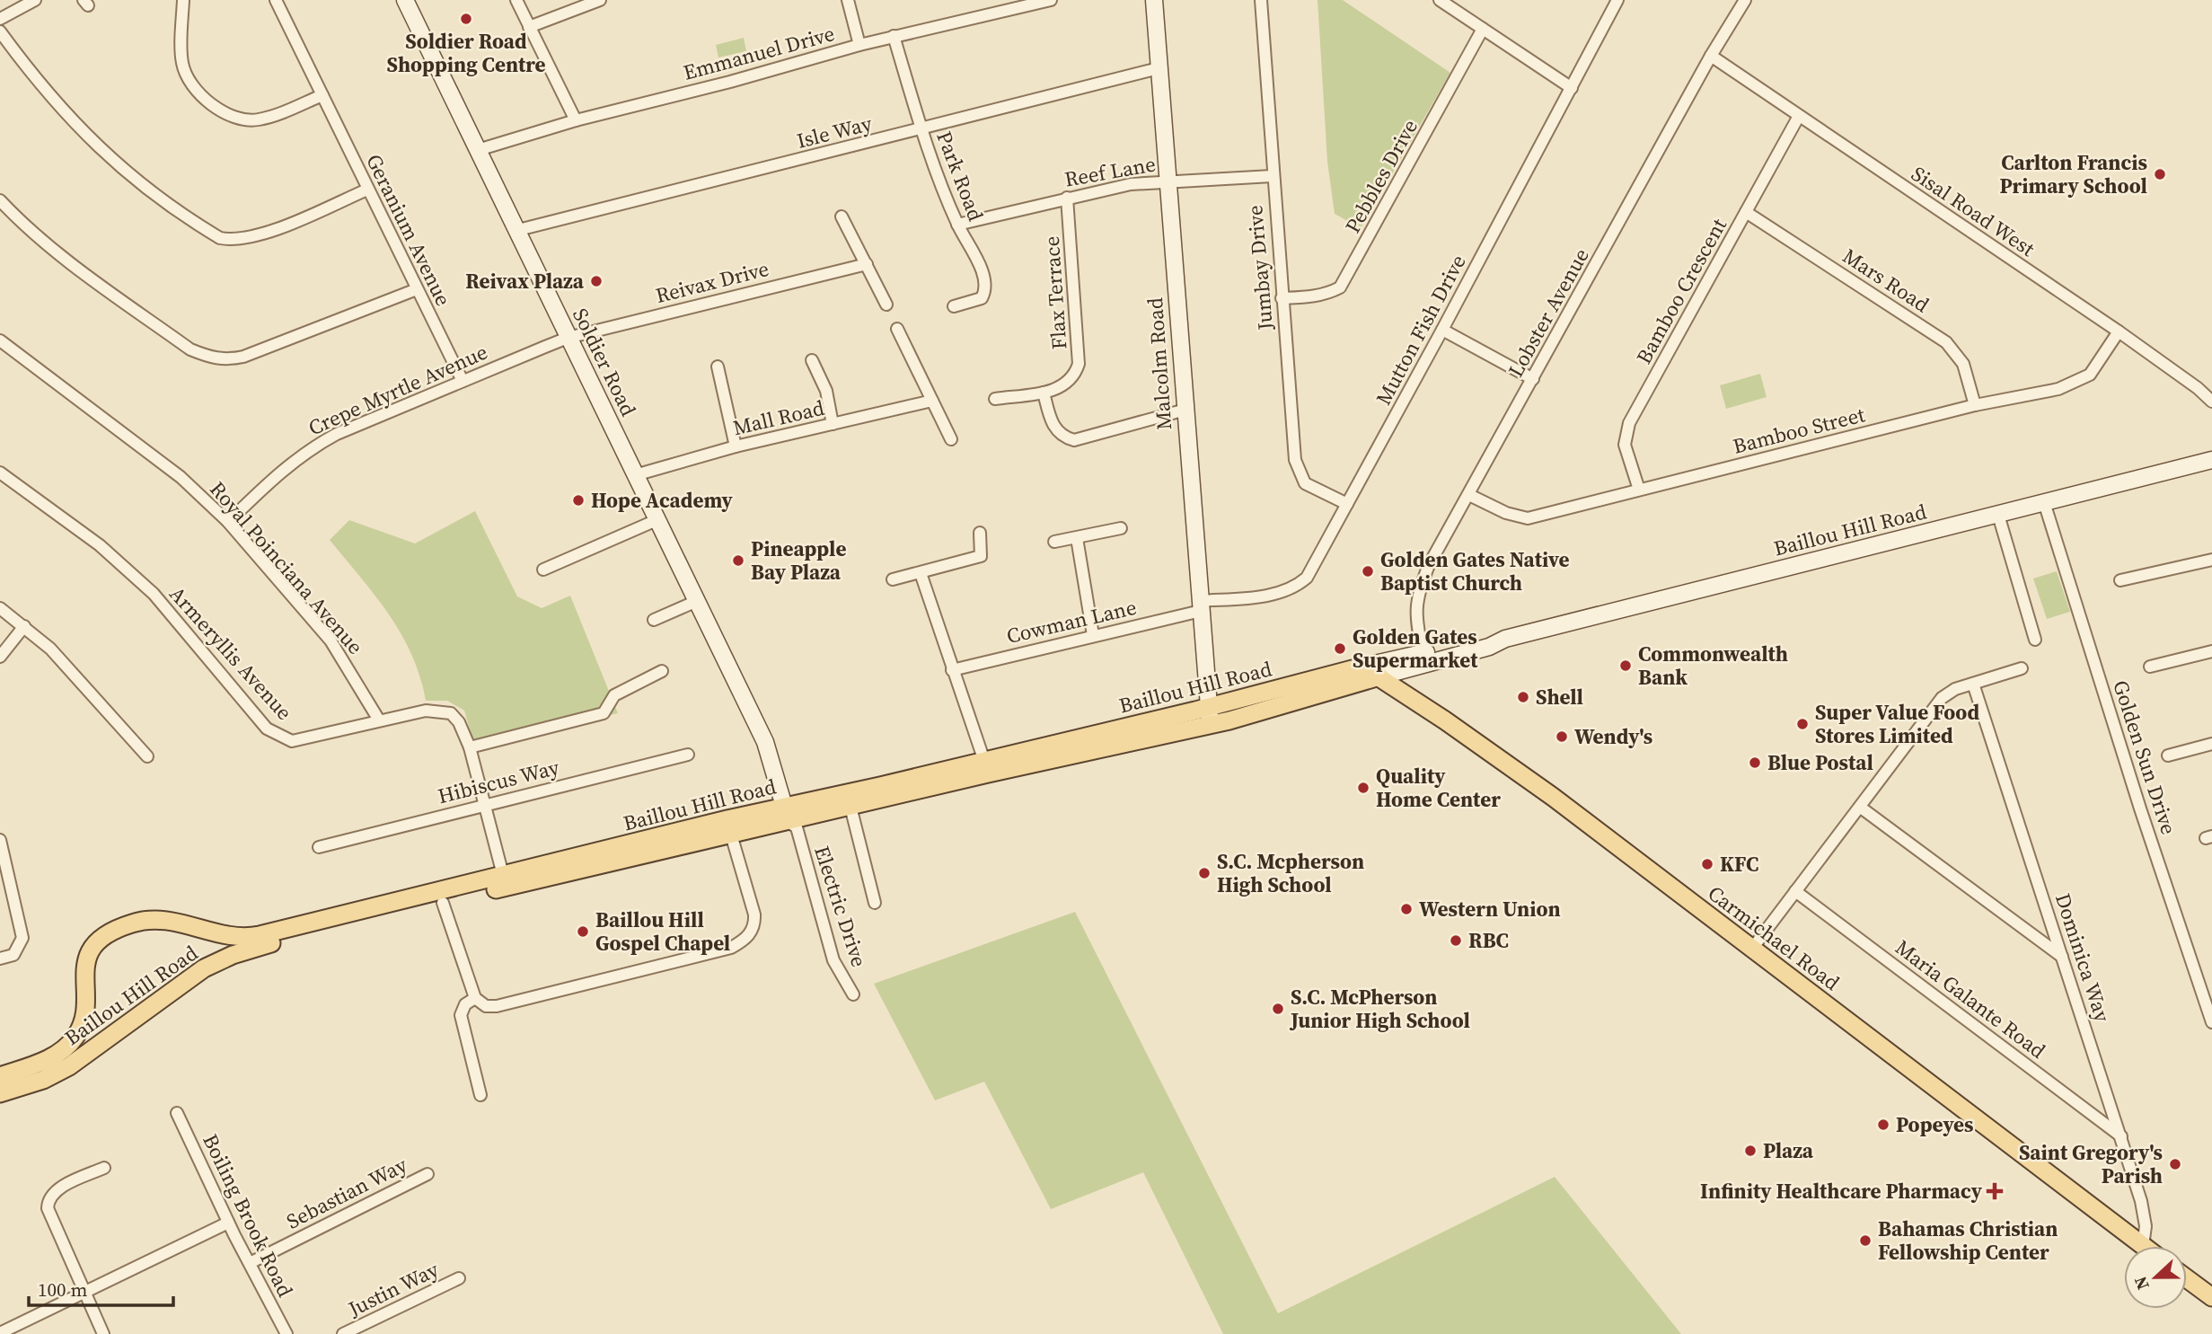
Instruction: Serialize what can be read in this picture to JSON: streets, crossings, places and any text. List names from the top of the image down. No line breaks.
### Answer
{"streets":{"main road":["Soldier Road","Malcolm Road","Baillou Hill Road","Carmichael Road"],"street":["Emmanuel Drive","Isle Way","Reef Lane","Park Road","Pebbles Drive","Sisal Road West","Geranium Avenue","Jumbay Drive","Mars Road","Reivax Drive","Bamboo Crescent","Flax Terrace","Lobster Avenue","Mutton Fish Drive","Crepe Myrtle Avenue","Mall Road","Bamboo Street","Royal Poinciana Avenue","Cowman Lane","Armeryllis Avenue","Golden Sun Drive","Hibiscus Way","Electric Drive","Dominica Way","Maria Galante Road","Sebastian Way","Boiling Brook Road","Justin Way"]},"crossings":[["Emmanuel Drive","Park Road"],["Emmanuel Drive","Soldier Road"],["Isle Way","Park Road"],["Isle Way","Soldier Road"],["Isle Way","Malcolm Road"],["Reef Lane","Park Road"],["Reef Lane","Jumbay Drive"],["Reef Lane","Flax Terrace"],["Reef Lane","Malcolm Road"],["Pebbles Drive","Jumbay Drive"],["Sisal Road West","Bamboo Crescent"],["Sisal Road West","Lobster Avenue"],["Sisal Road West","Bamboo Street"],["Geranium Avenue","Crepe Myrtle Avenue"],["Jumbay Drive","Mutton Fish Drive"],["Mars Road","Bamboo Crescent"],["Mars Road","Bamboo Street"],["Reivax Drive","Soldier Road"],["Reivax Drive","Crepe Myrtle Avenue"],["Bamboo Crescent","Bamboo Street"],["Lobster Avenue","Bamboo Street"],["Lobster Avenue","Baillou Hill Road"],["Mutton Fish Drive","Malcolm Road"],["Mutton Fish Drive","Cowman Lane"],["Soldier Road","Crepe Myrtle Avenue"],["Soldier Road","Mall Road"],["Soldier Road","Baillou Hill Road"],["Soldier Road","Electric Drive"],["Malcolm Road","Baillou Hill Road"],["Malcolm Road","Cowman Lane"],["Crepe Myrtle Avenue","Royal Poinciana Avenue"],["Baillou Hill Road","Armeryllis Avenue"],["Baillou Hill Road","Golden Sun Drive"],["Baillou Hill Road","Electric Drive"],["Baillou Hill Road","Carmichael Road"],["Royal Poinciana Avenue","Armeryllis Avenue"],["Armeryllis Avenue","Hibiscus Way"],["Carmichael Road","Dominica Way"],["Dominica Way","Maria Galante Road"],["Sebastian Way","Boiling Brook Road"]],"places":{"other":["Soldier Road Shopping Centre","Carlton Francis Primary School","Reivax Plaza","Hope Academy","Pineapple Bay Plaza","Golden Gates Native Baptist Church","Golden Gates Supermarket","Commonwealth Bank","Shell","Super Value Food Stores Limited","Wendy's","Blue Postal","Quality Home Center","KFC","S.C. Mcpherson High School","Western Union","Baillou Hill Gospel Chapel","RBC","S.C. McPherson Junior High School","Popeyes","Plaza","Saint Gregory's Parish","Bahamas Christian Fellowship Center"],"health":["Infinity Healthcare Pharmacy"]},"scale_bar":"100 m","north":"left"}
